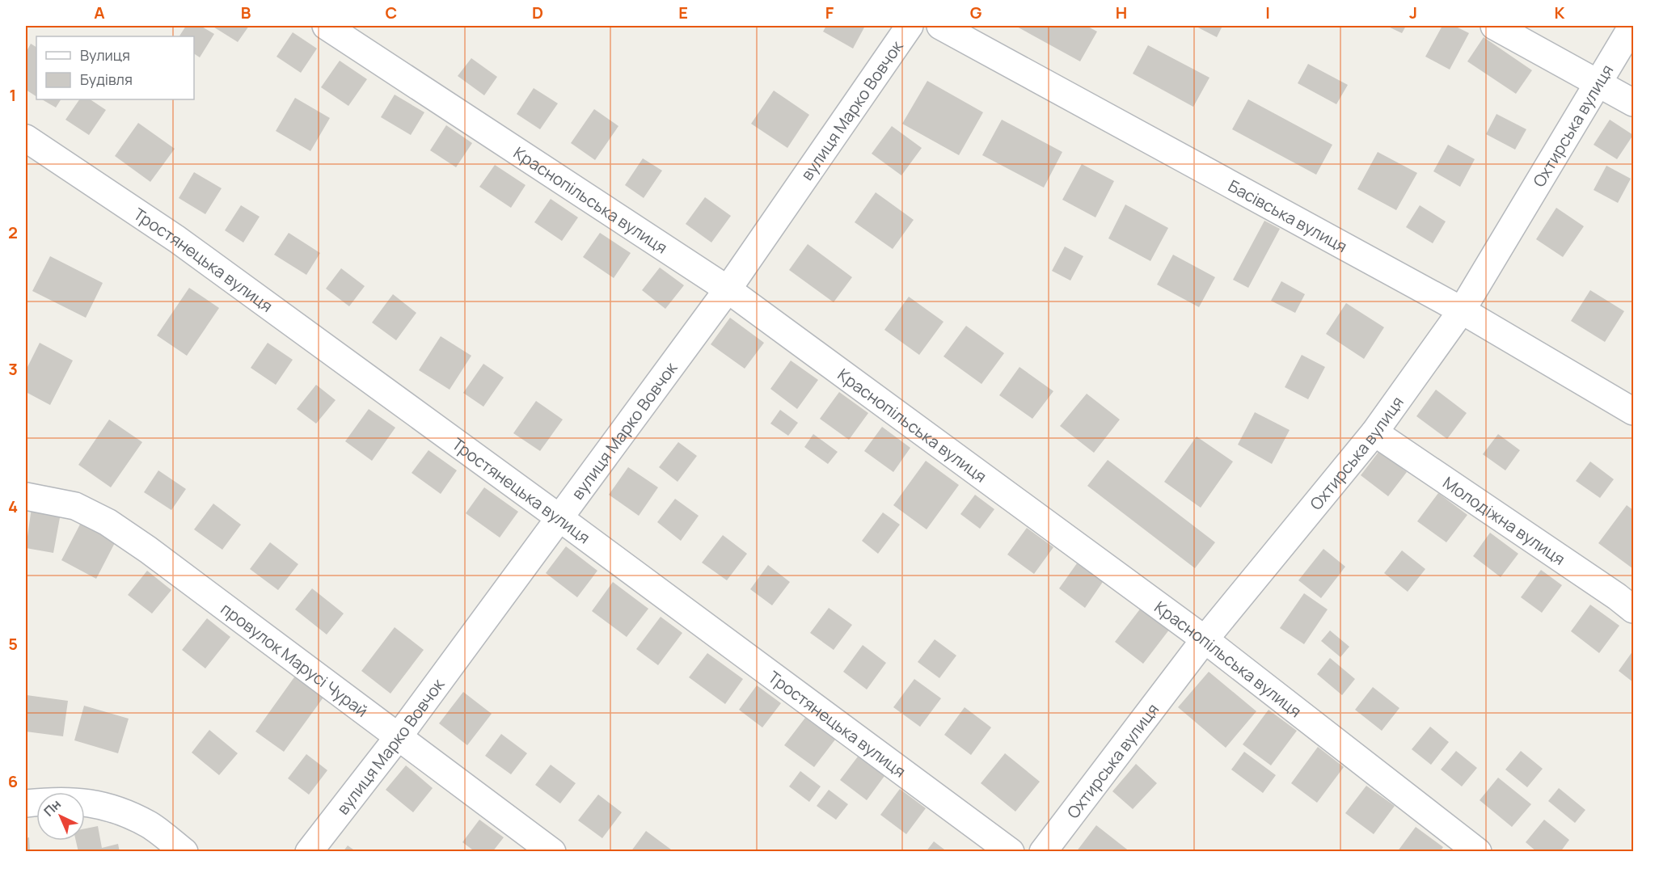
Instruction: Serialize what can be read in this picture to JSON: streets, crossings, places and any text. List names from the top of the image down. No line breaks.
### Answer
{"streets":{"street":["вулиця Марко Вовчок","Охтирська вулиця","Краснопільська вулиця","Басівська вулиця","Тростянецька вулиця","Молодіжна вулиця","провулок Марусі Чурай"]},"crossings":[["вулиця Марко Вовчок","Краснопільська вулиця"],["вулиця Марко Вовчок","Тростянецька вулиця"],["вулиця Марко Вовчок","провулок Марусі Чурай"],["Охтирська вулиця","Краснопільська вулиця"],["Охтирська вулиця","Басівська вулиця"],["Охтирська вулиця","Молодіжна вулиця"]],"legend":["Вулиця","Будівля"],"north":"top left","grid":{"columns":["A","B","C","D","E","F","G","H","I","J","K"],"rows":["1","2","3","4","5","6"]}}
